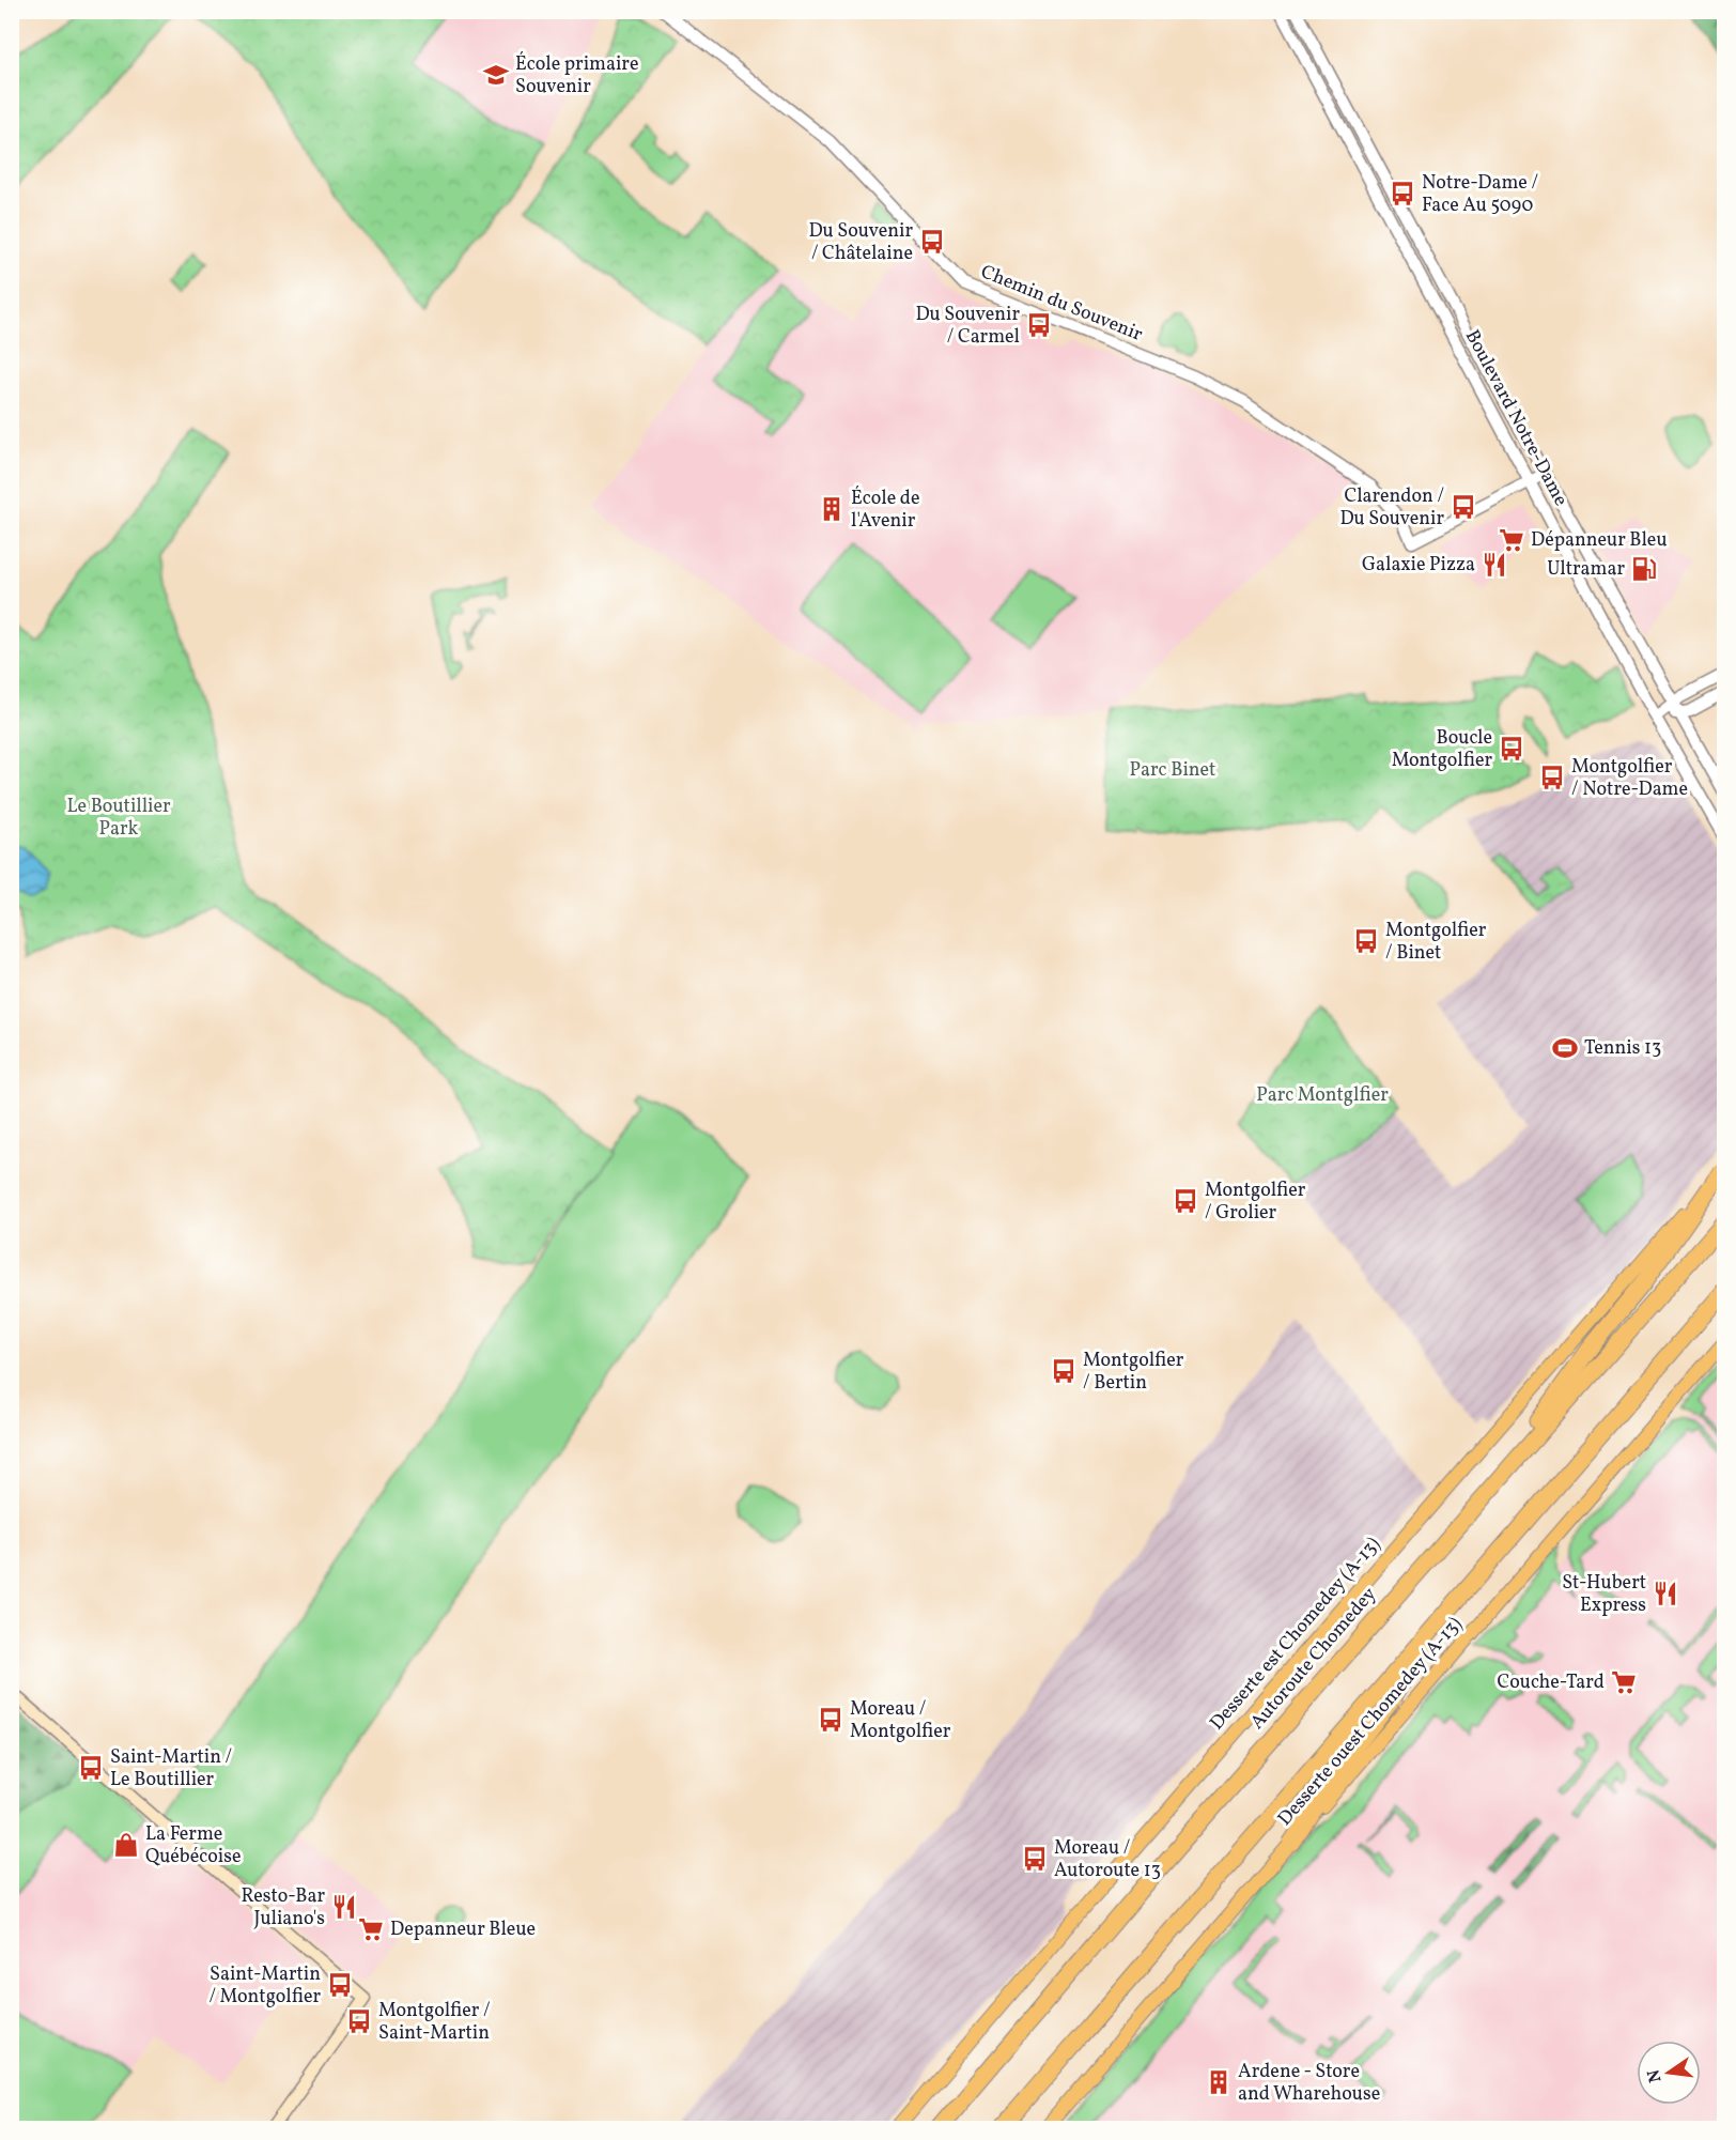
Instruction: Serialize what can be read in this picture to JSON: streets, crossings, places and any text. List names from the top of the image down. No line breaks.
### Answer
{"streets":{"highway":["Autoroute Chomedey"],"main road":["Desserte est Chomedey (A-13)","Desserte ouest Chomedey (A-13)"],"street":["Chemin du Souvenir","Boulevard Notre-Dame"]},"crossings":[["Chemin du Souvenir","Boulevard Notre-Dame"]],"parks":["Parc Binet","Le Boutillier Park","Parc Montglfier"],"places":{"school or university":["École primaire Souvenir"],"bus stop":["Notre-Dame / Face Au 5090","Du Souvenir / Châtelaine","Du Souvenir / Carmel","Clarendon / Du Souvenir","Boucle Montgolfier","Montgolfier / Notre-Dame","Montgolfier / Binet","Montgolfier / Grolier","Montgolfier / Bertin","Moreau / Montgolfier","Saint-Martin / Le Boutillier","Moreau / Autoroute 13","Saint-Martin / Montgolfier","Montgolfier / Saint-Martin"],"building":["École de l'Avenir","Ardene - Store and Wharehouse"],"supermarket":["Dépanneur Bleu","Couche-Tard","Depanneur Bleue"],"restaurant":["Galaxie Pizza","St-Hubert Express","Resto-Bar Juliano's"],"fuel station":["Ultramar"],"sports":["Tennis 13"],"shop":["La Ferme Québécoise"]},"north":"left"}
